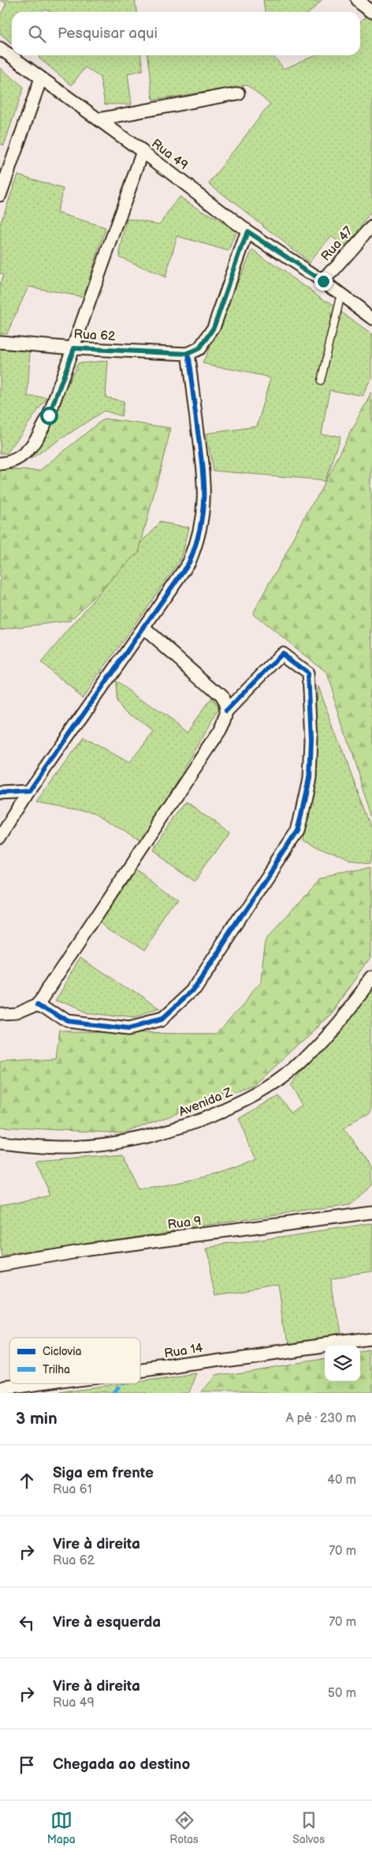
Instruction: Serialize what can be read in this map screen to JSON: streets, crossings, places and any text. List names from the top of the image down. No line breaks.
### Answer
{"streets":{"street":["Rua 49","Rua 47","Rua 62","Avenida Z","Rua 9","Rua 14"]},"crossings":[["Rua 49","Rua 47"]],"legend":["Ciclovia","Trilha"],"page":{"search":"Pesquisar aqui","heading":["3 min","A pé · 230 m"],"list":[["Siga em frente","Rua 61","40 m"],["Vire à direita","Rua 62","70 m"],["Vire à esquerda","70 m"],["Vire à direita","Rua 49","50 m"],"Chegada ao destino"],"nav":["Mapa","Rotas","Salvos"]}}
